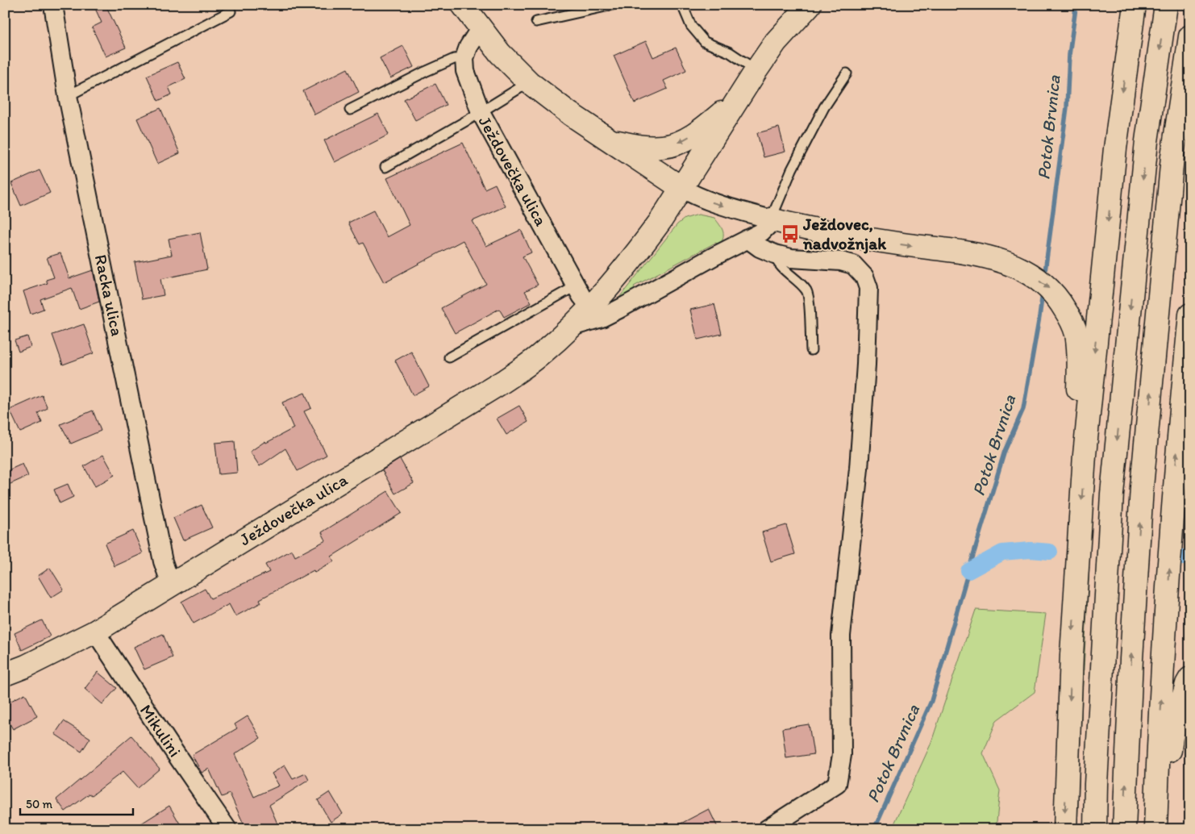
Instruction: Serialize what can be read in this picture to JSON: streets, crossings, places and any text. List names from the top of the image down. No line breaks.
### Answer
{"streets":{"main road":["Ježdovečka ulica"],"street":["Racka ulica","Mikulini"]},"crossings":[["Ježdovečka ulica","Racka ulica"],["Ježdovečka ulica","Mikulini"]],"water":["Potok Brvnica"],"places":{"bus stop":["Ježdovec, nadvožnjak"]},"scale_bar":"50 m"}
